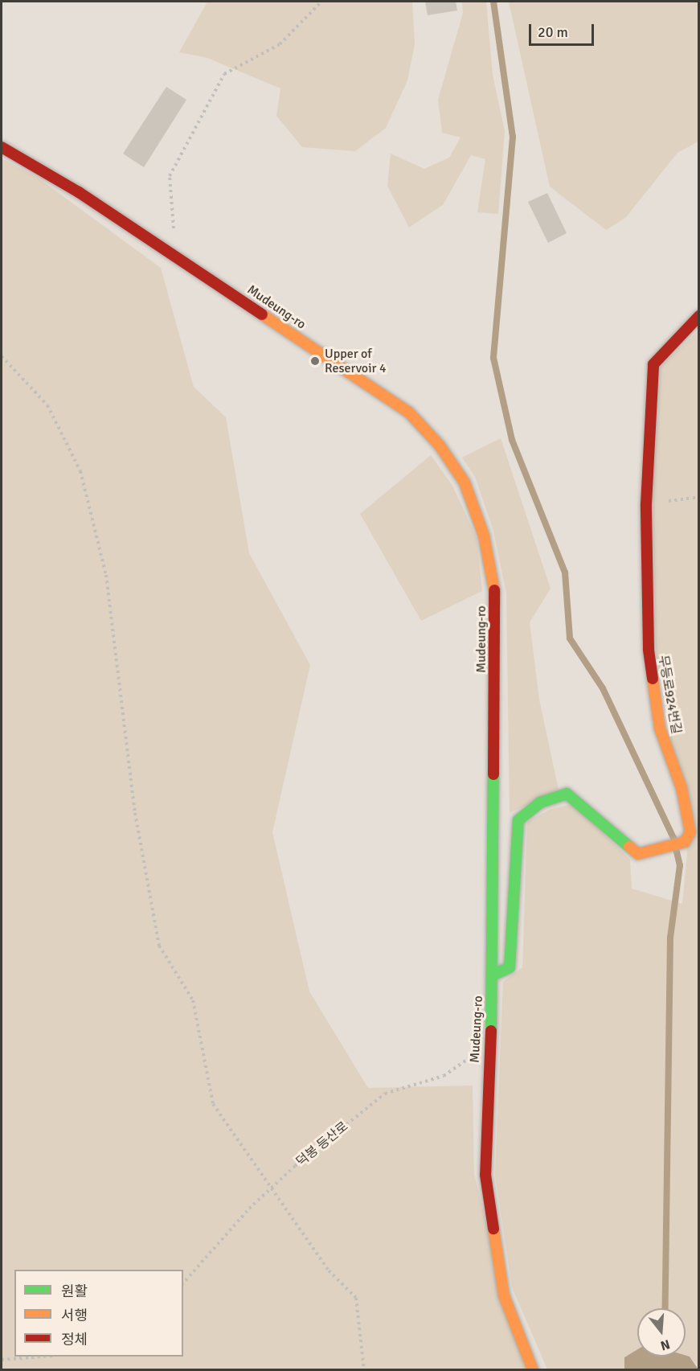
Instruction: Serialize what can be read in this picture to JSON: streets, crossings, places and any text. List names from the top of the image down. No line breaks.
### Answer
{"streets":{"main road":["Mudeung-ro","무등로924번길"],"path":["덕봉 등산로"]},"crossings":[["Mudeung-ro","무등로924번길"],["Mudeung-ro","덕봉 등산로"]],"places":["Upper of Reservoir 4"],"legend":["원활","서행","정체"],"scale_bar":"20 m","north":"bottom"}
